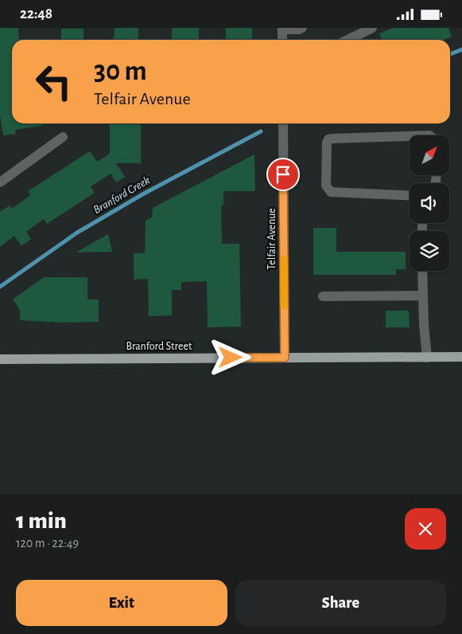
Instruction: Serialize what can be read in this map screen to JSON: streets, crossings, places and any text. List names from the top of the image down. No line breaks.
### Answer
{"streets":{"main road":["Branford Street"],"street":["Telfair Avenue"]},"crossings":[["Telfair Avenue","Branford Street"]],"water":["Branford Creek"],"north":"top right","page":{"status":"22:48","turn":["30 m","Telfair Avenue"],"heading":["1 min","120 m · 22:49"],"buttons":["Exit","Share"]}}
